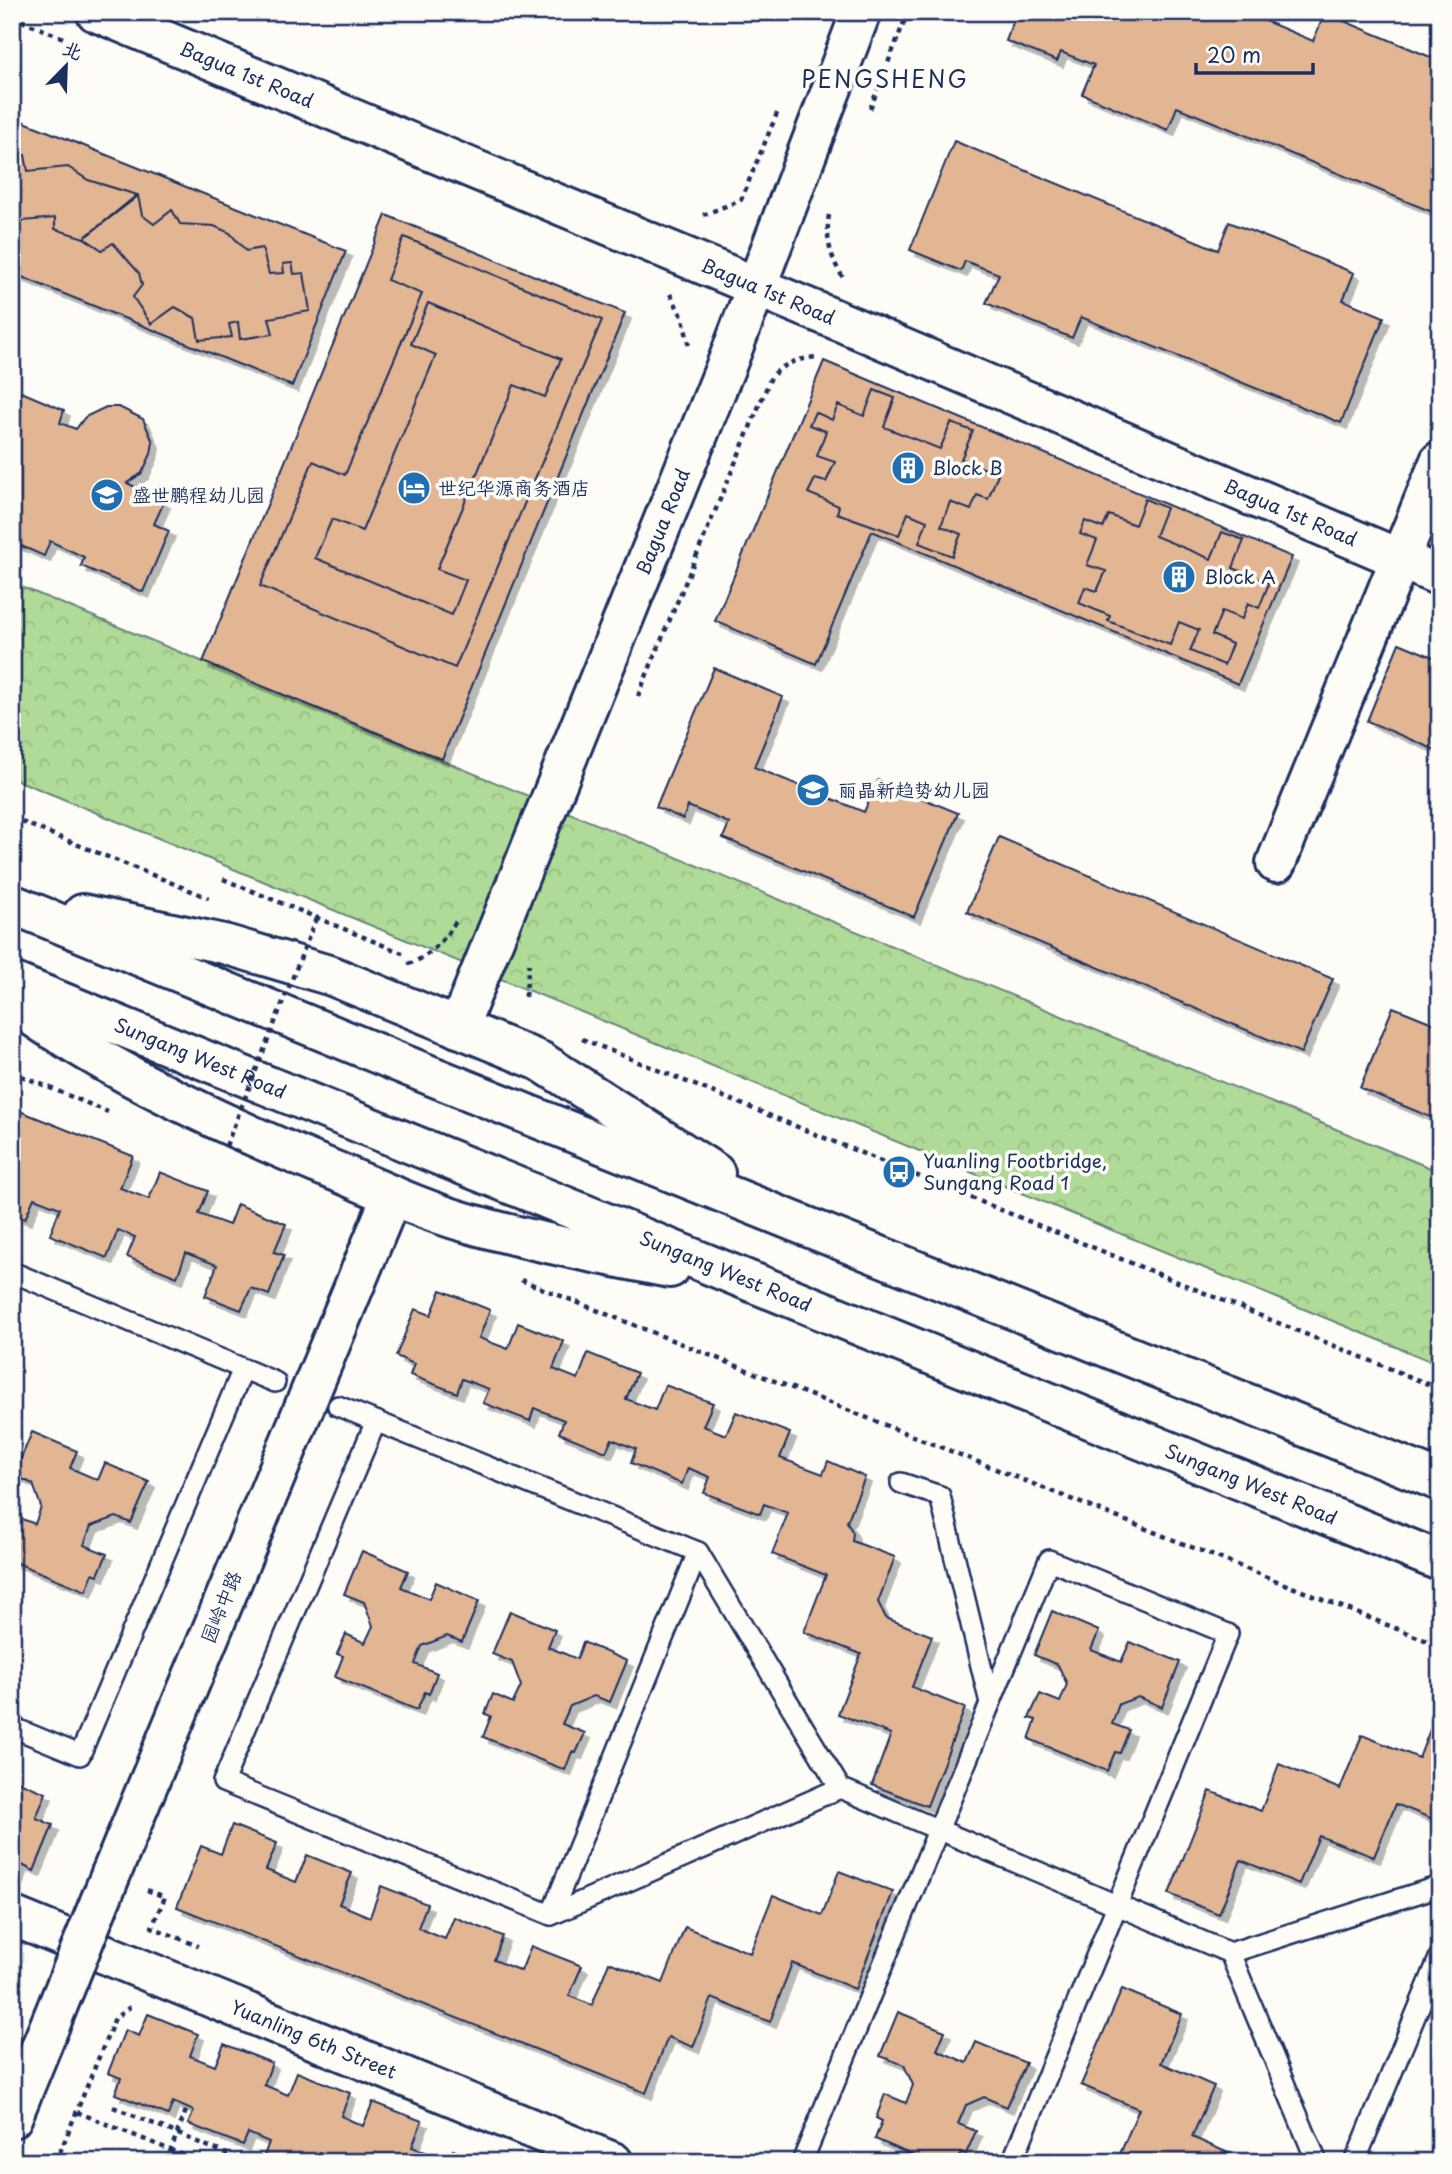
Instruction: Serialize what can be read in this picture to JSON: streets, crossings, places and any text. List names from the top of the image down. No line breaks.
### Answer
{"streets":{"main road":["Bagua 1st Road","Bagua Road","Sungang West Road","园岭中路","Yuanling 6th Street"]},"crossings":[["Bagua 1st Road","Bagua Road"]],"districts":["PENGSHENG"],"places":{"building":["Block B","Block A"],"hotel":["世纪华源商务酒店"],"school or university":["盛世鹏程幼儿园","丽晶新趋势幼儿园"],"bus stop":["Yuanling Footbridge, Sungang Road 1"]},"scale_bar":"20 m","north":"top right"}
